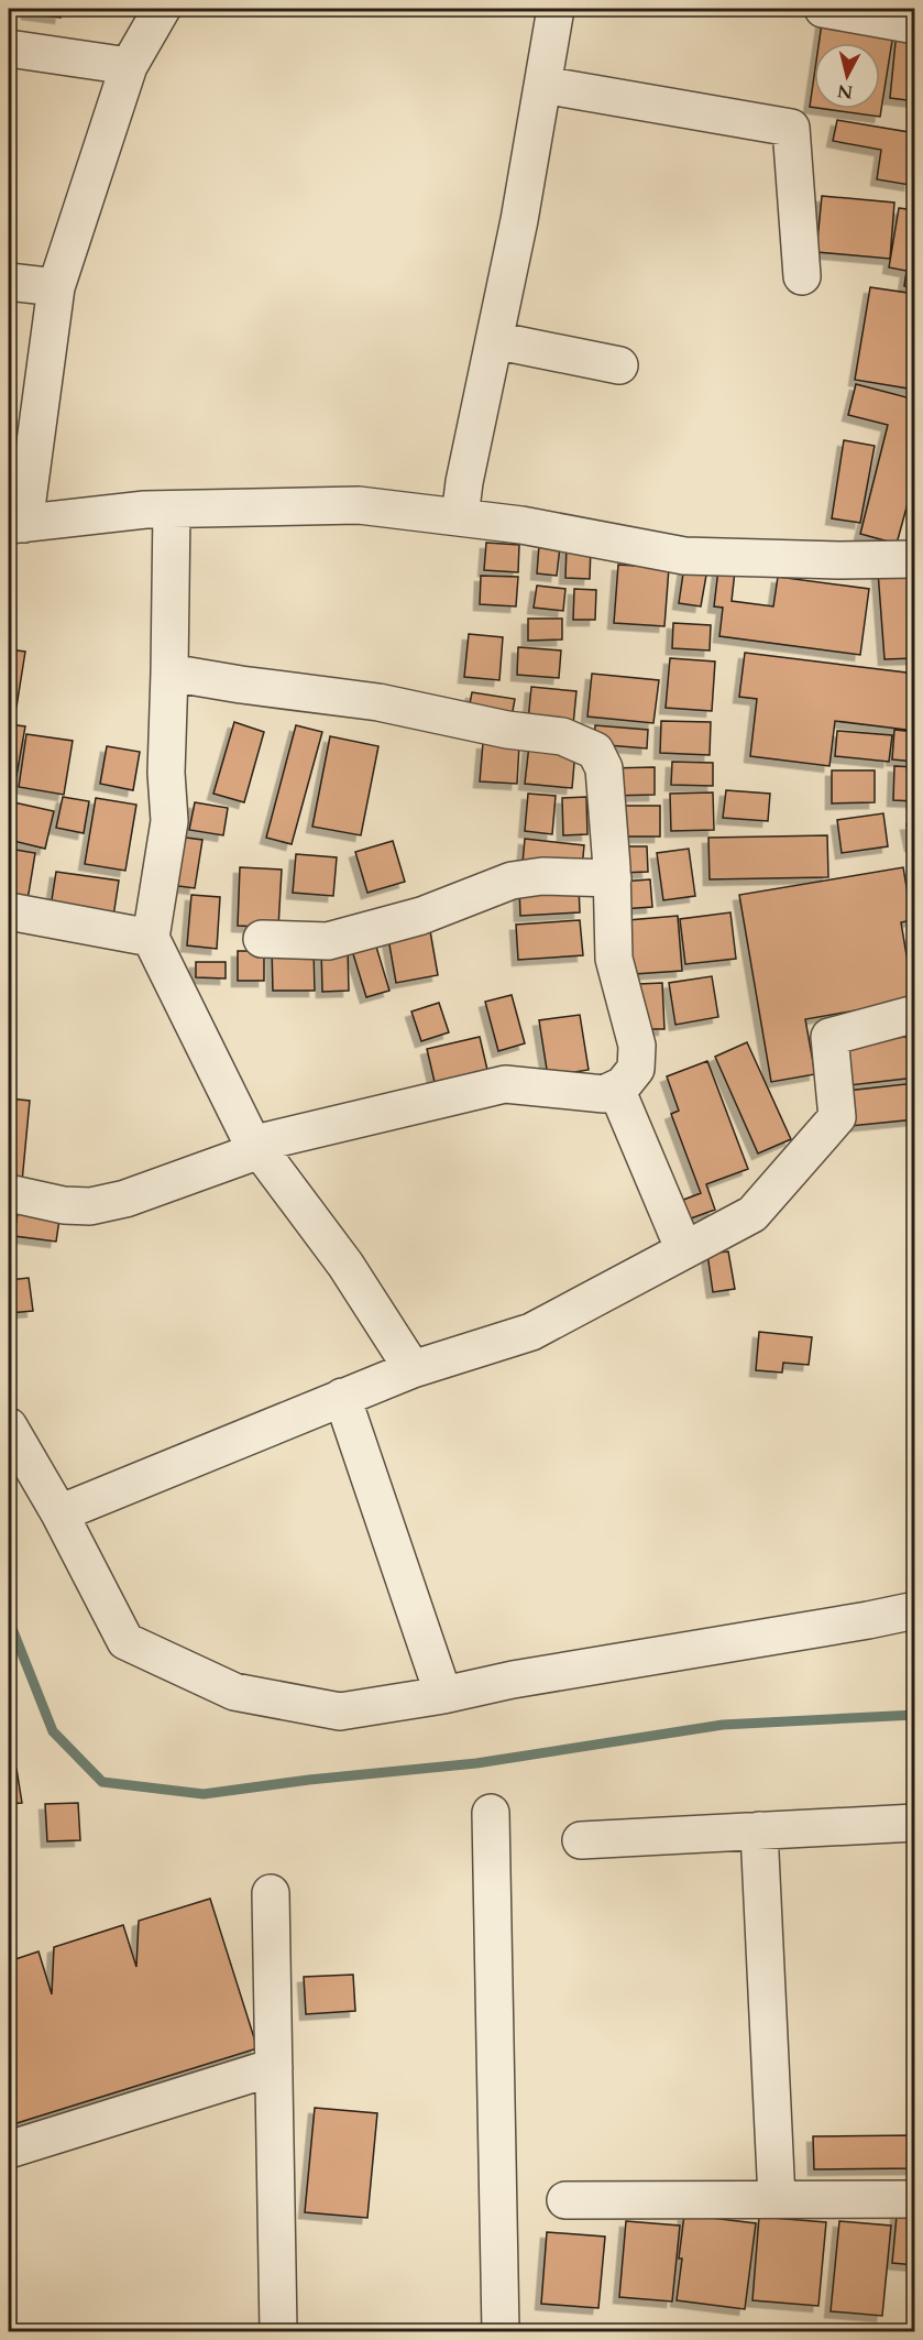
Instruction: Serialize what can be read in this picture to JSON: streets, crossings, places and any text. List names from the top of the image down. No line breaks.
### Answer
{"north":"bottom"}
